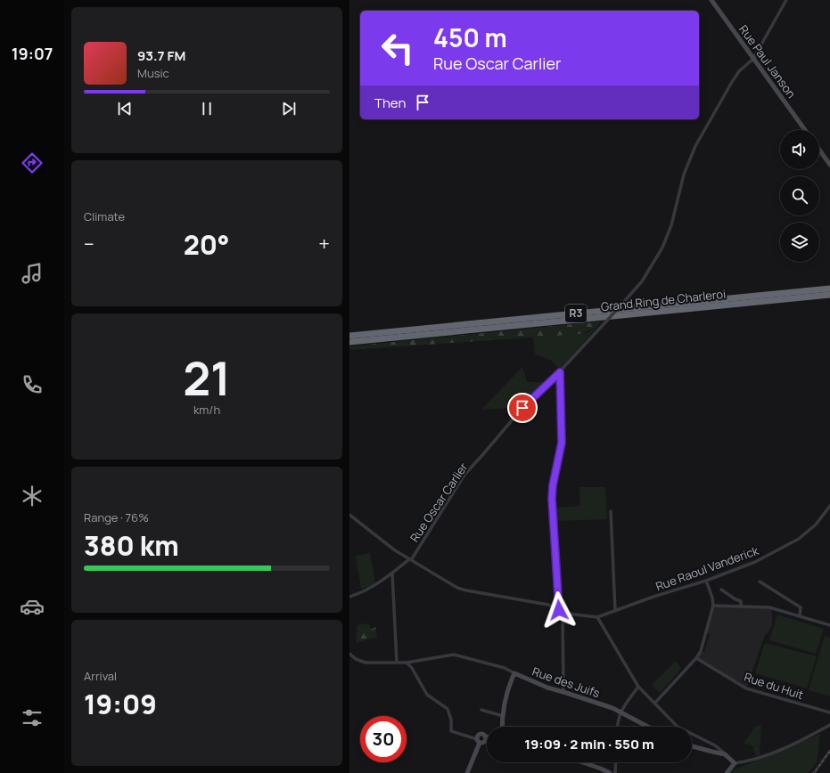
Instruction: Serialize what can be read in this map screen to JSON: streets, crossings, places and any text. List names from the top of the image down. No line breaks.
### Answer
{"streets":{"highway":["Grand Ring de Charleroi","R3"],"street":["Rue Paul Janson","Rue Oscar Carlier","Rue Raoul Vanderick","Rue des Juifs","Rue du Huit"]},"crossings":[["Rue Paul Janson","Rue Oscar Carlier"]],"page":{"tabs":"19:07","turn":["450 m","Rue Oscar Carlier"],"song":["93.7 FM","Music"],"then":"Then","tile":["Climate",["21","km/h"],["Range · 76%","380 km"],["Arrival","19:09"]],"heat":["−","20°","+"],"limit":"30","trip":"19:09 · 2 min · 550 m"}}
